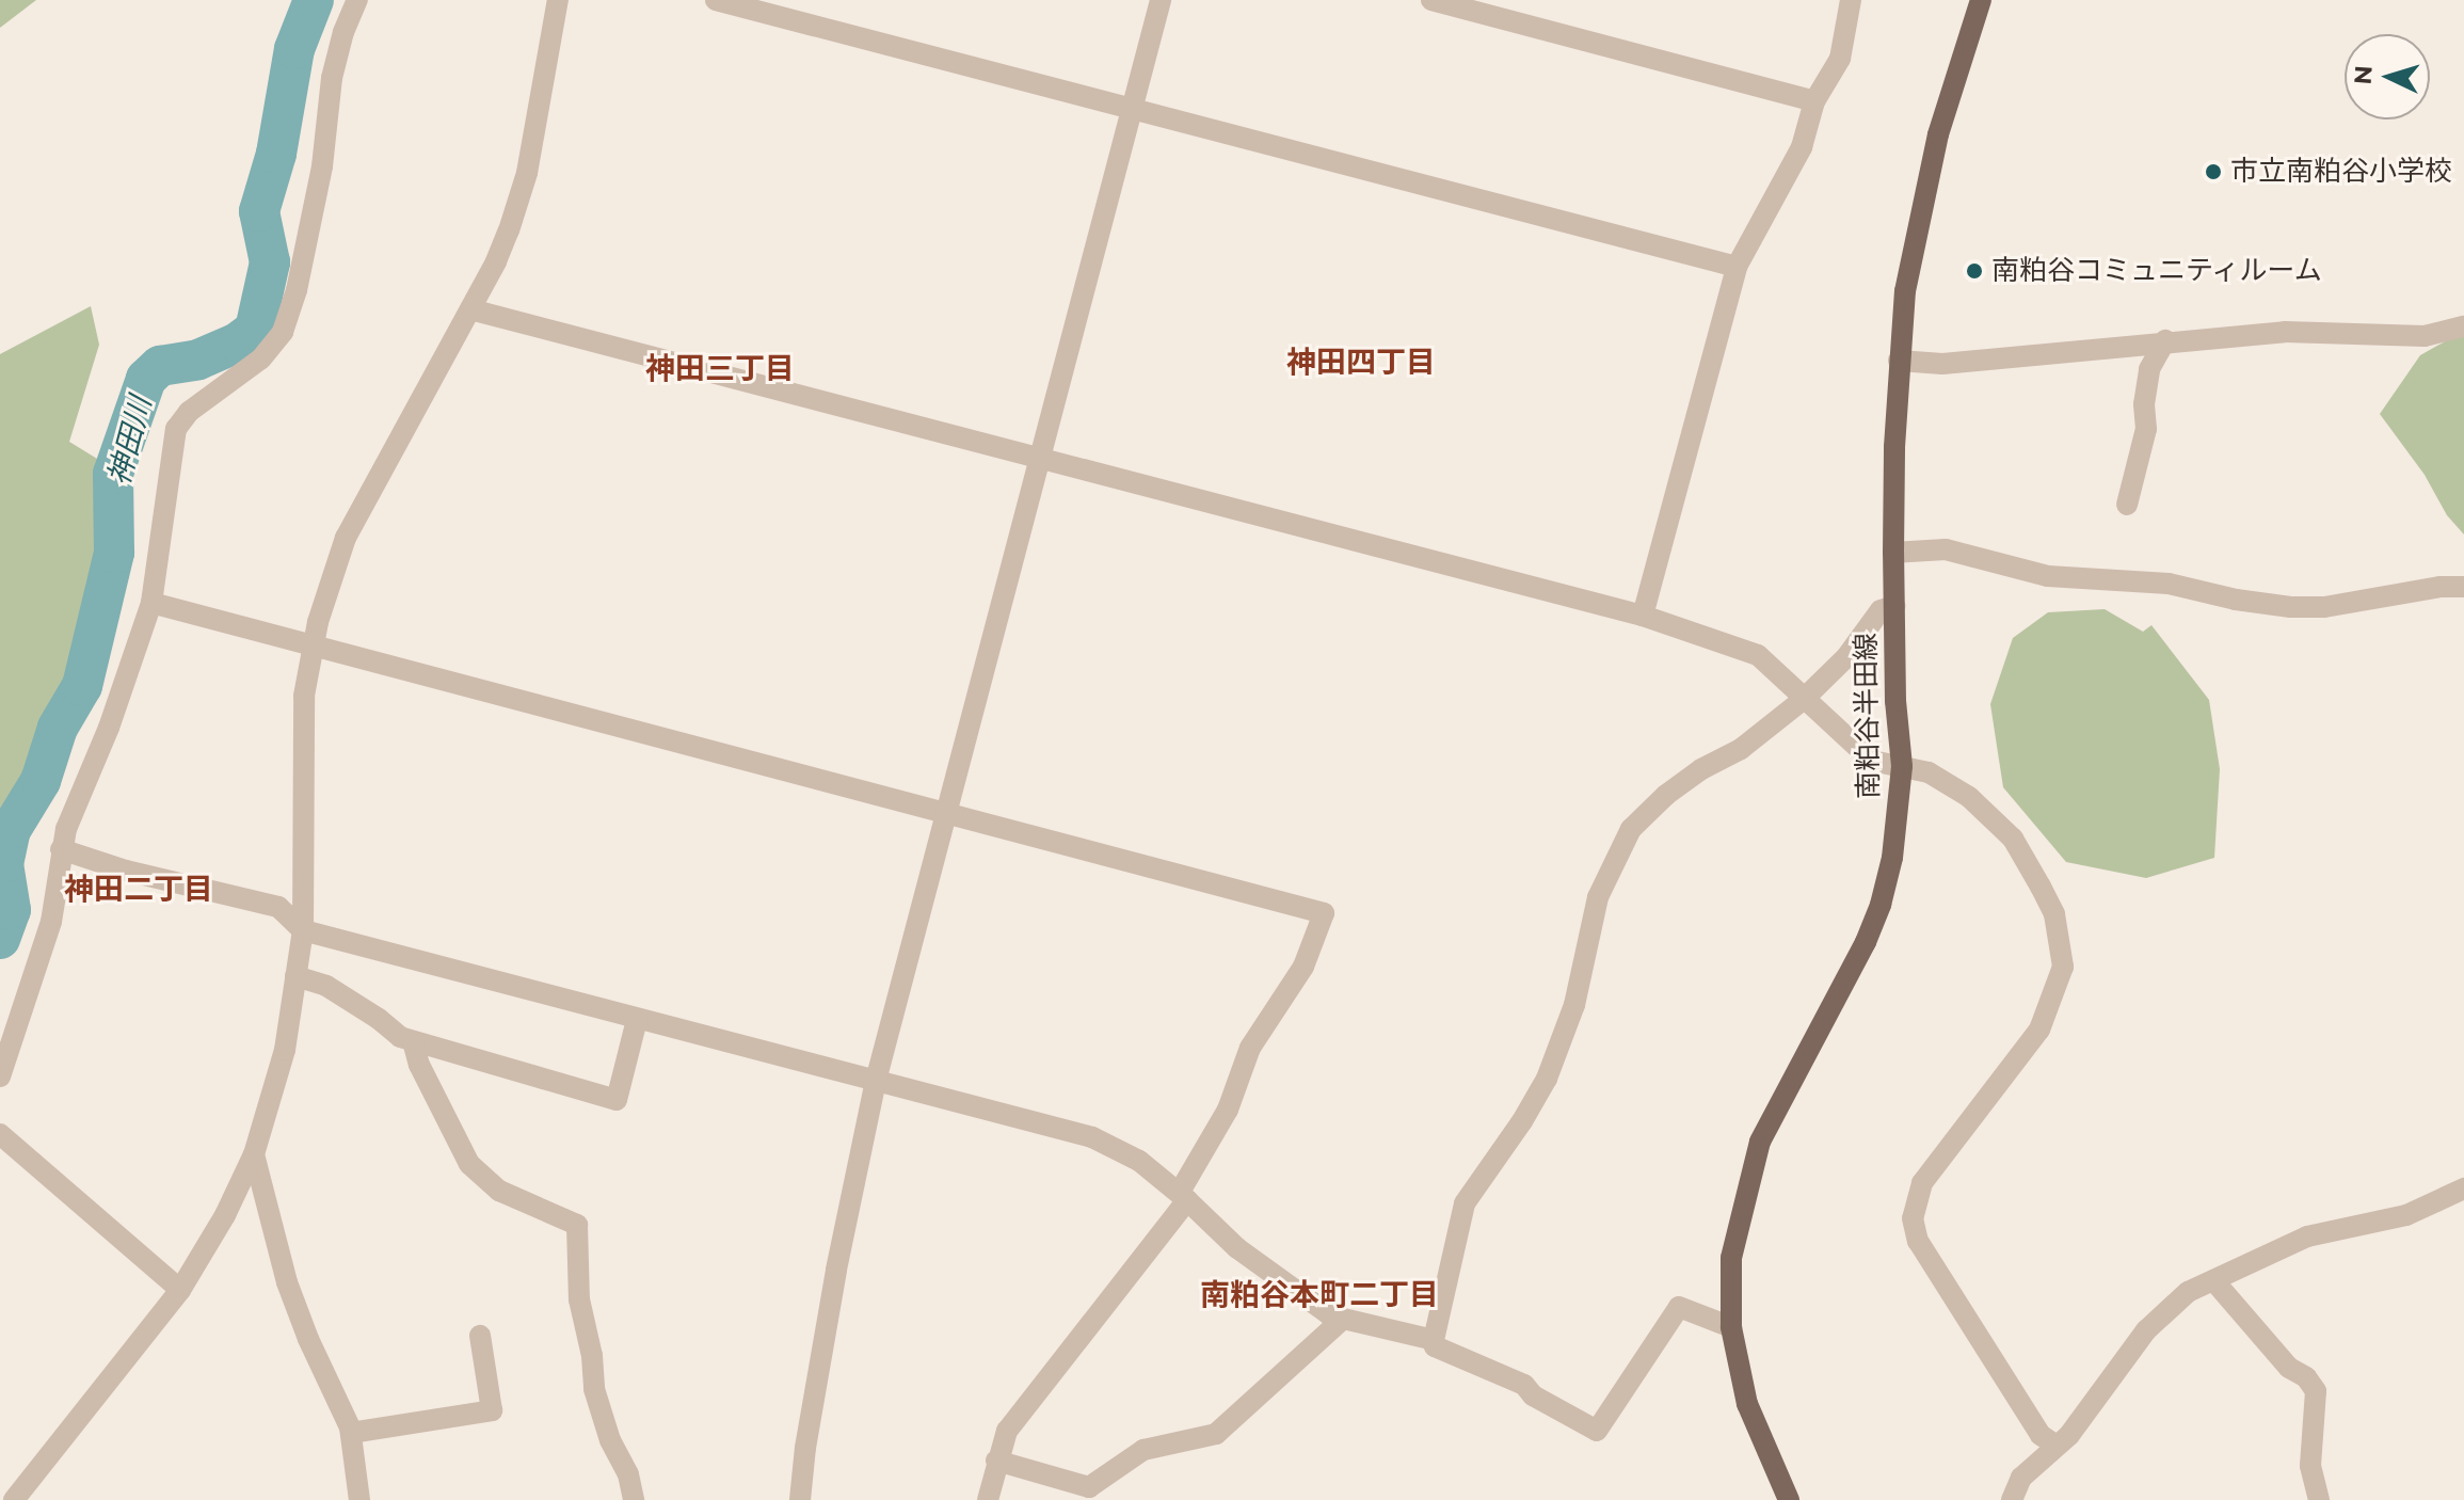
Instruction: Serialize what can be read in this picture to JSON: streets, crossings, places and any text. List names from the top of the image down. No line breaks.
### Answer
{"streets":{"main road":["南粕谷半田線"]},"districts":["神田四丁目","神田三丁目","神田二丁目","南粕谷本町二丁目"],"water":["神田川"],"places":["市立南粕谷小学校","南粕谷コミュニティルーム"],"north":"left"}
